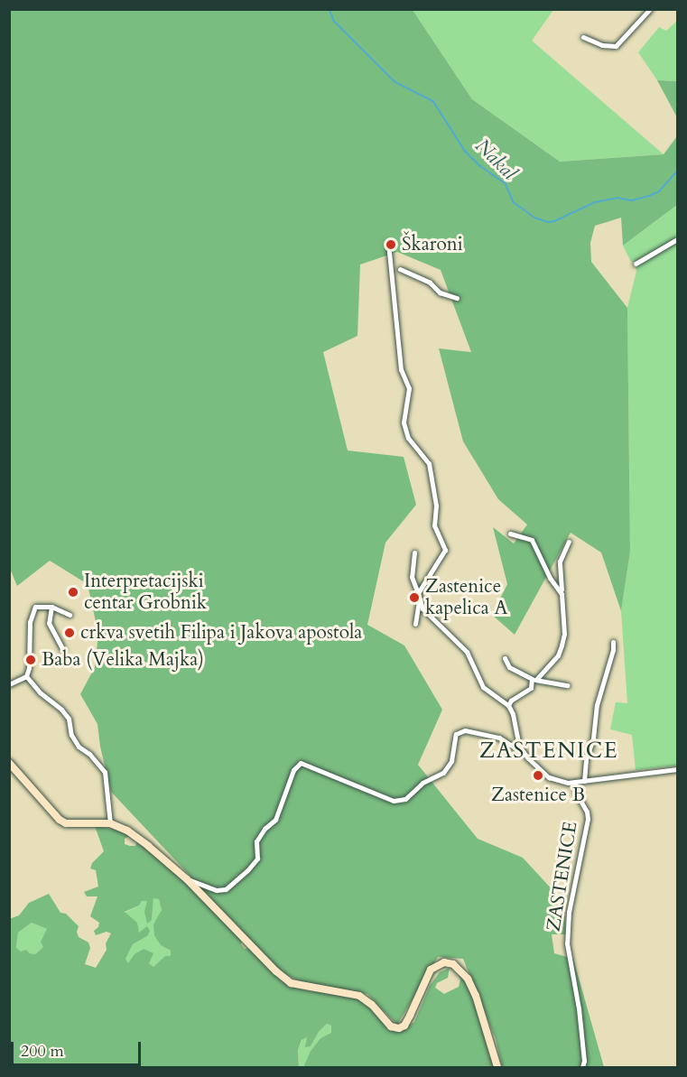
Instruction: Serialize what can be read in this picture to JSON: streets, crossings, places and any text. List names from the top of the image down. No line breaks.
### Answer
{"streets":{"street":["ZASTENICE"]},"districts":["ZASTENICE"],"water":["Nakal"],"places":["Škaroni","Interpretacijski centar Grobnik","Zastenice kapelica A","crkva svetih Filipa i Jakova apostola","Baba (Velika Majka)","Zastenice B"],"scale_bar":"200 m"}
